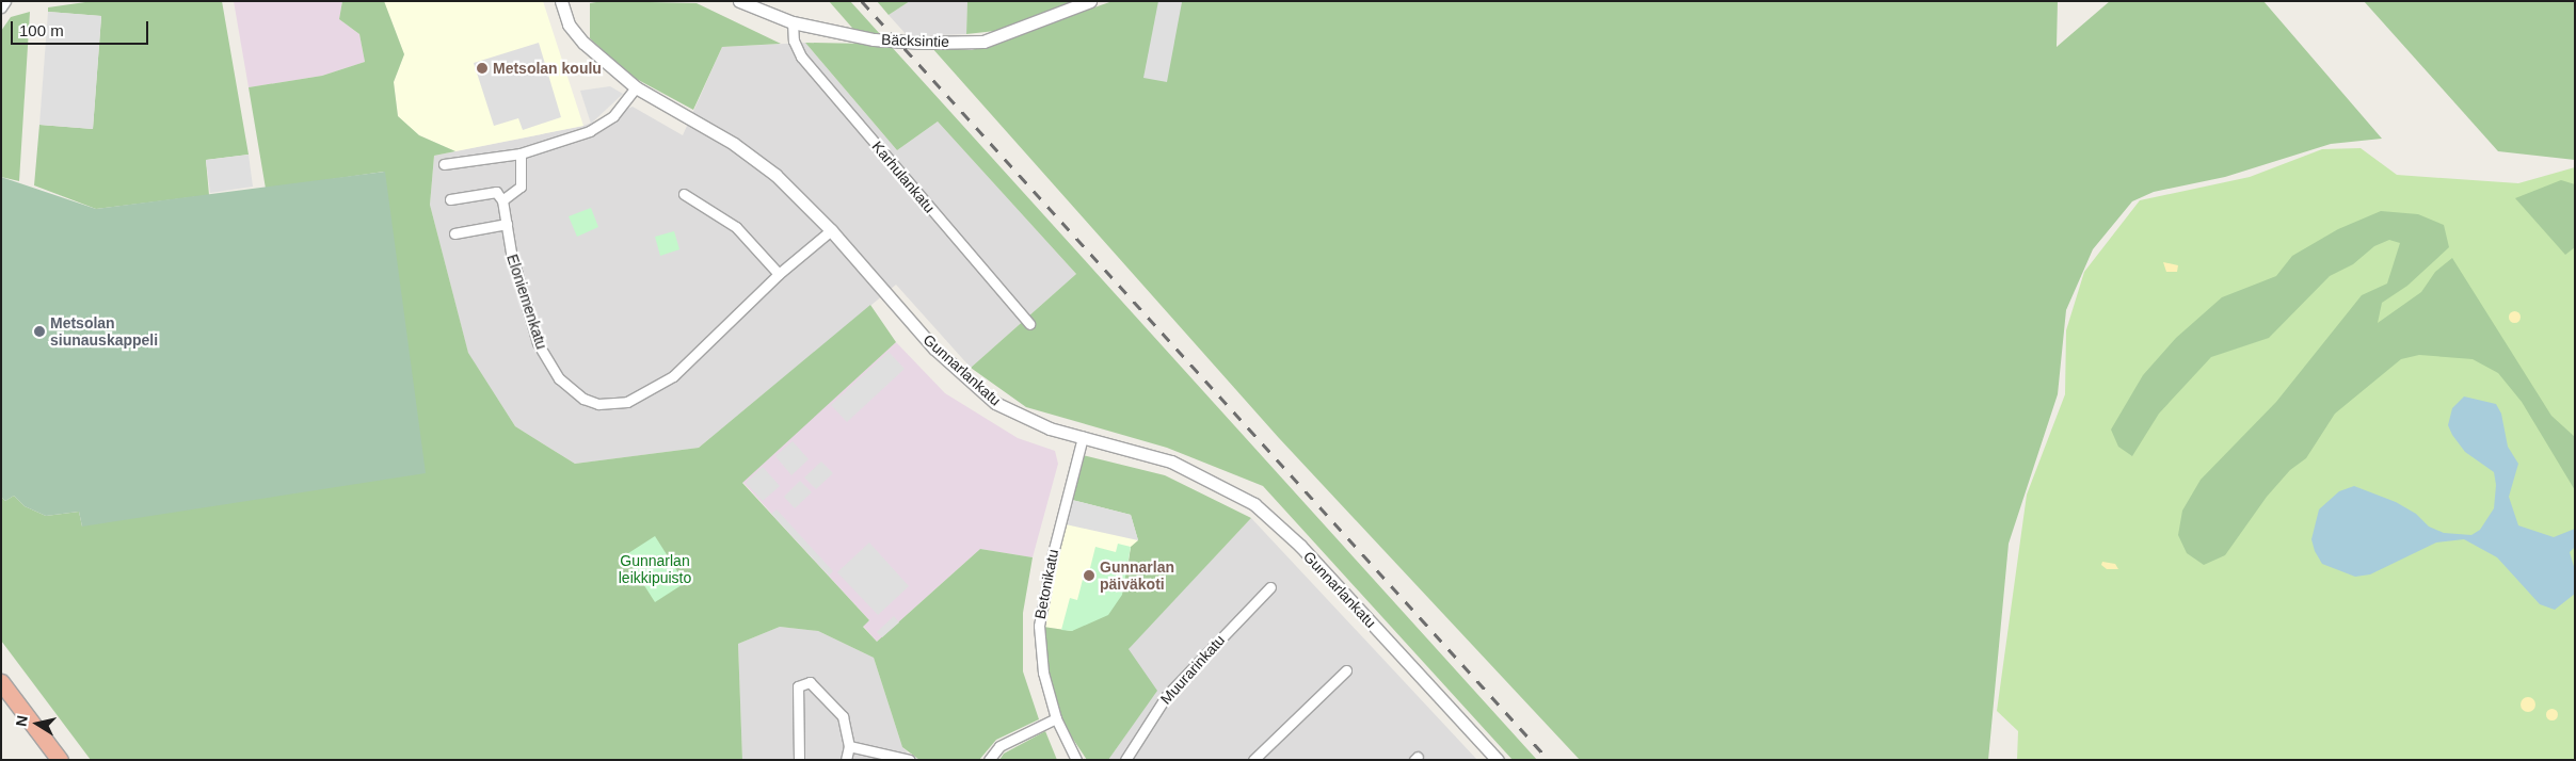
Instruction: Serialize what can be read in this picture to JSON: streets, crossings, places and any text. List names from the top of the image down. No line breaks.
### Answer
{"streets":{"street":["Bäcksintie","Karhulankatu","Eloniemenkatu","Gunnarlankatu","Betonikatu","Muurarinkatu"]},"crossings":[["Bäcksintie","Karhulankatu"],["Eloniemenkatu","Gunnarlankatu"],["Gunnarlankatu","Betonikatu"]],"parks":["Gunnarlan leikkipuisto"],"places":["Metsolan koulu","Metsolan siunauskappeli","Gunnarlan päiväkoti"],"scale_bar":"100 m","north":"left"}
